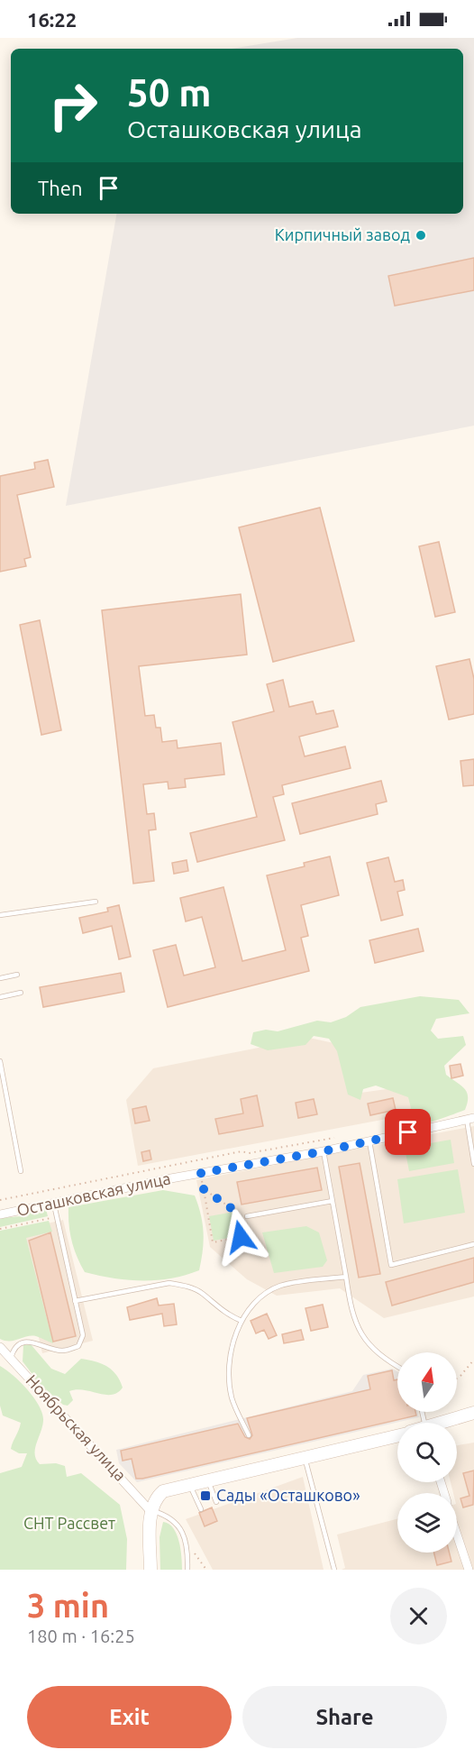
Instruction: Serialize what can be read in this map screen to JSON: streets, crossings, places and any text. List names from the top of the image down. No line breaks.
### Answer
{"streets":{"street":["Осташковская улица","Ноябрьская улица"]},"parks":["СНТ Рассвет"],"places":{"other":["Кирпичный завод"],"transit":["Сады «Осташково»"]},"north":"top","page":{"status":"16:22","turn":["50 m","Осташковская улица"],"then":"Then","heading":["3 min","180 m · 16:25"],"buttons":["Exit","Share"]}}
